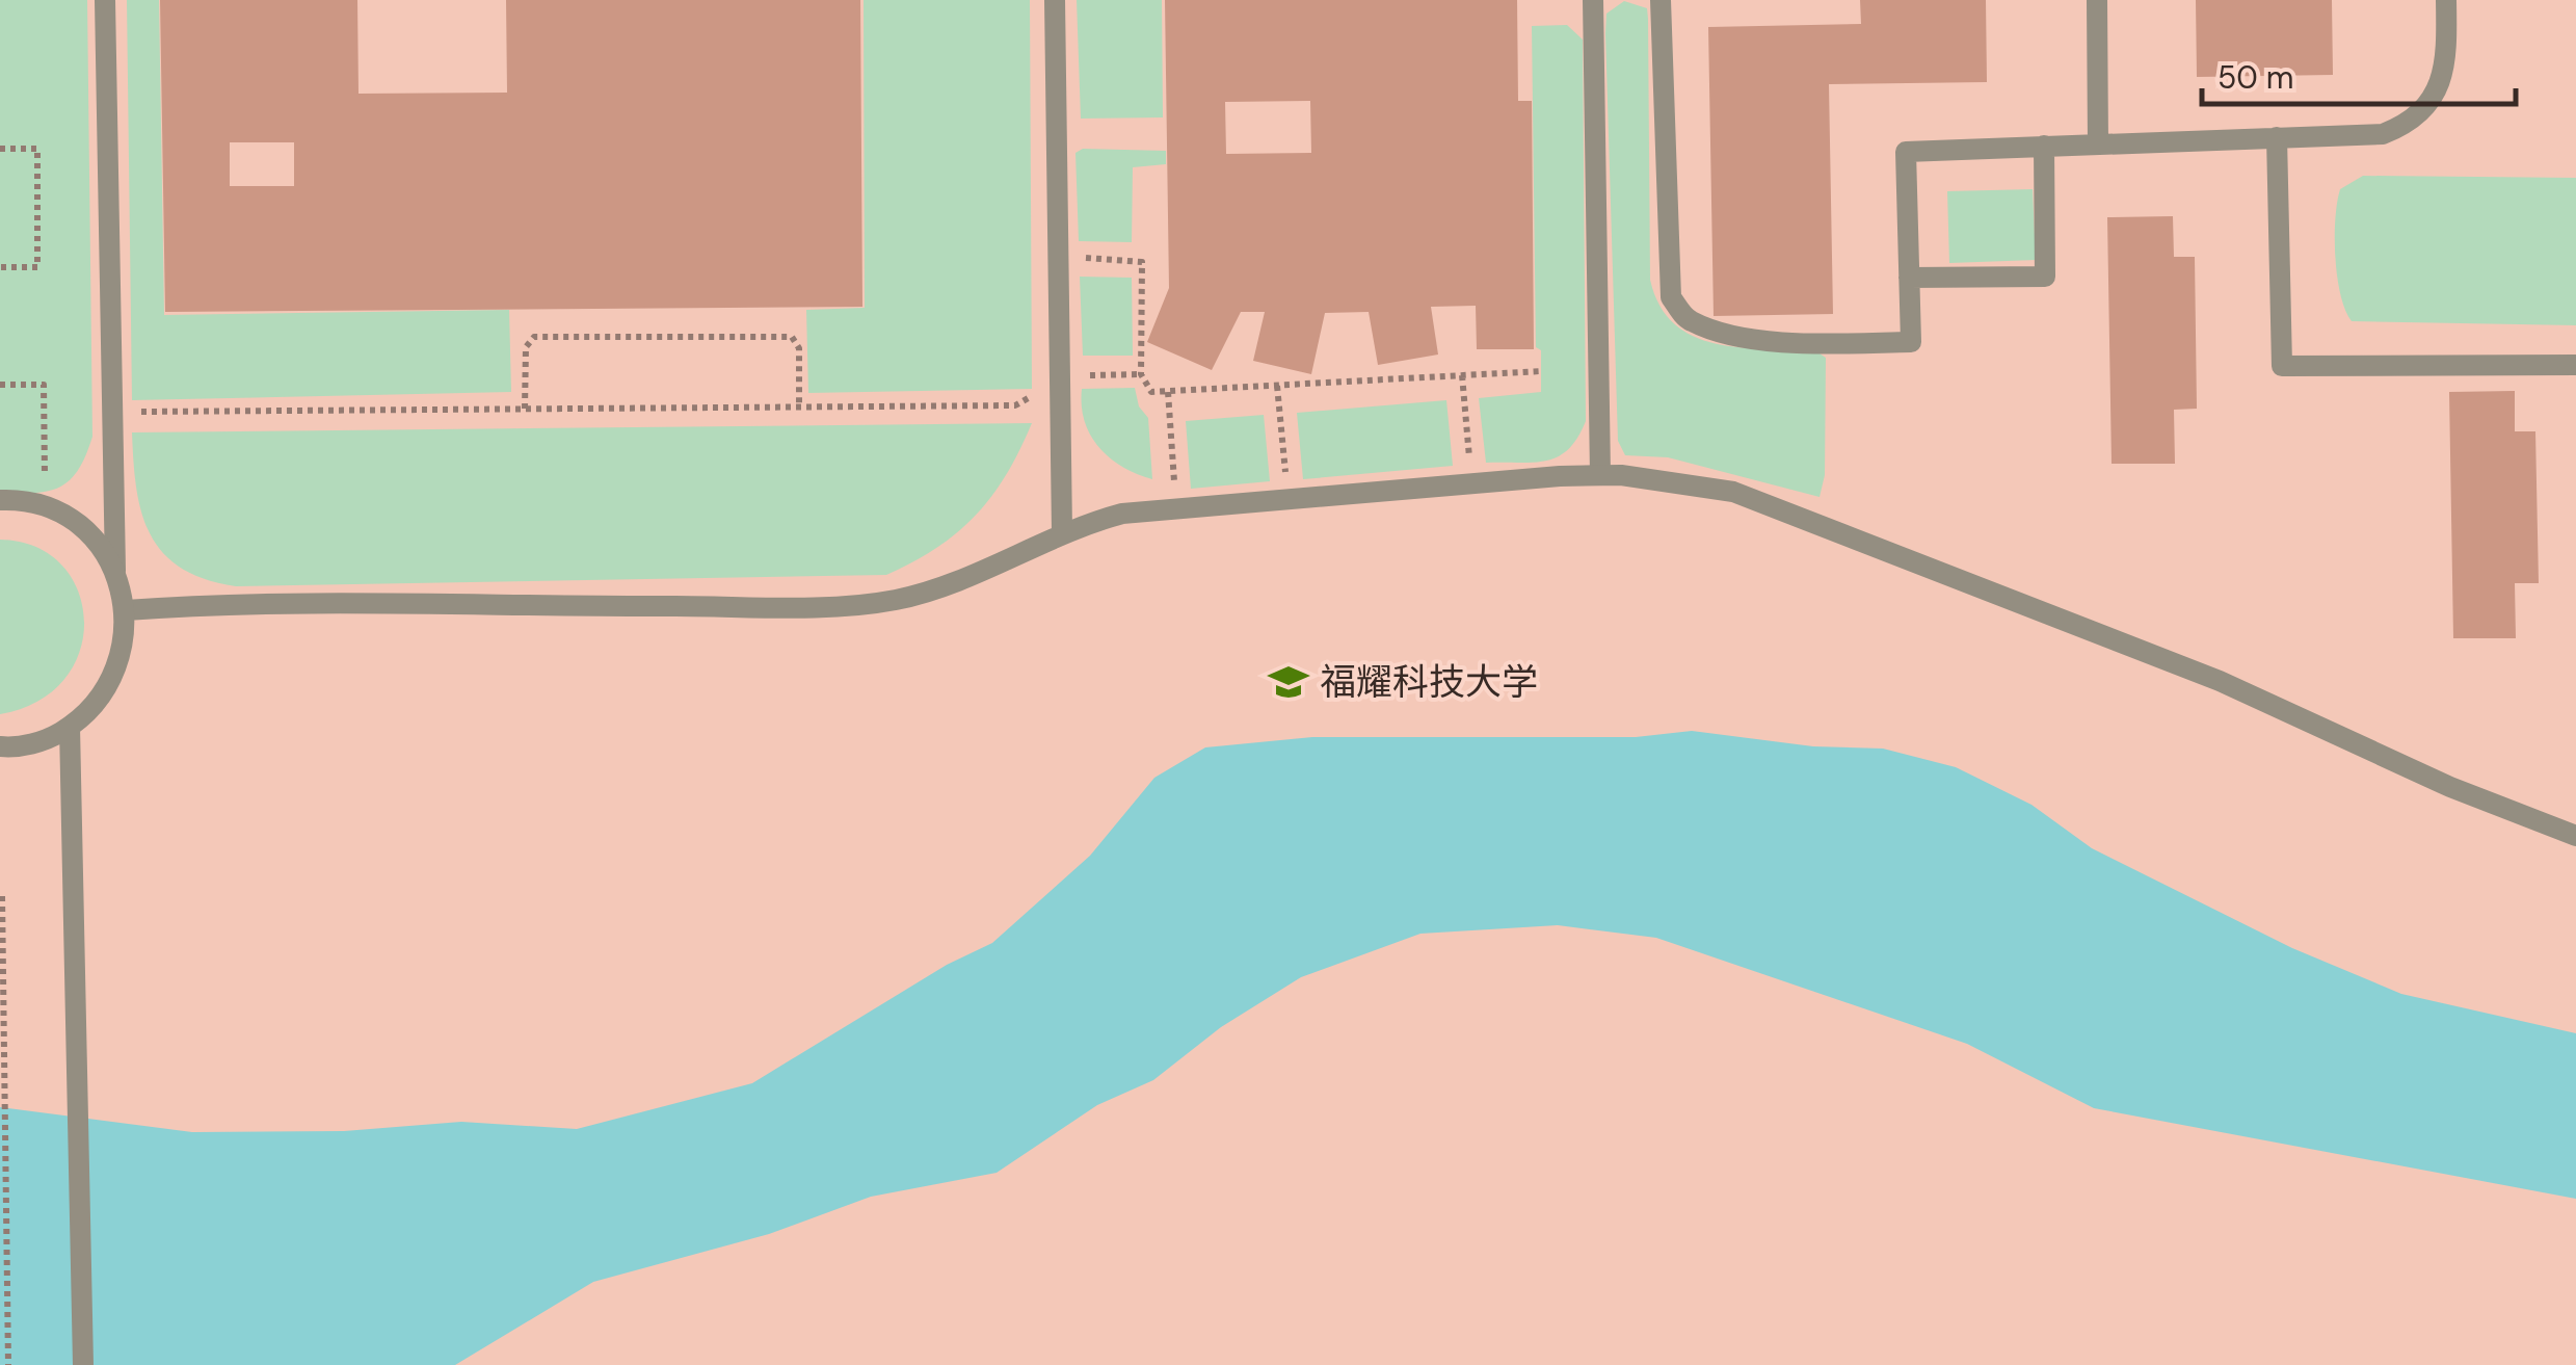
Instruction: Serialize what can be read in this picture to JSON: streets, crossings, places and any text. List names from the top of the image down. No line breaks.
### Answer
{"places":{"school or university":["福耀科技大学"]},"scale_bar":"50 m"}
